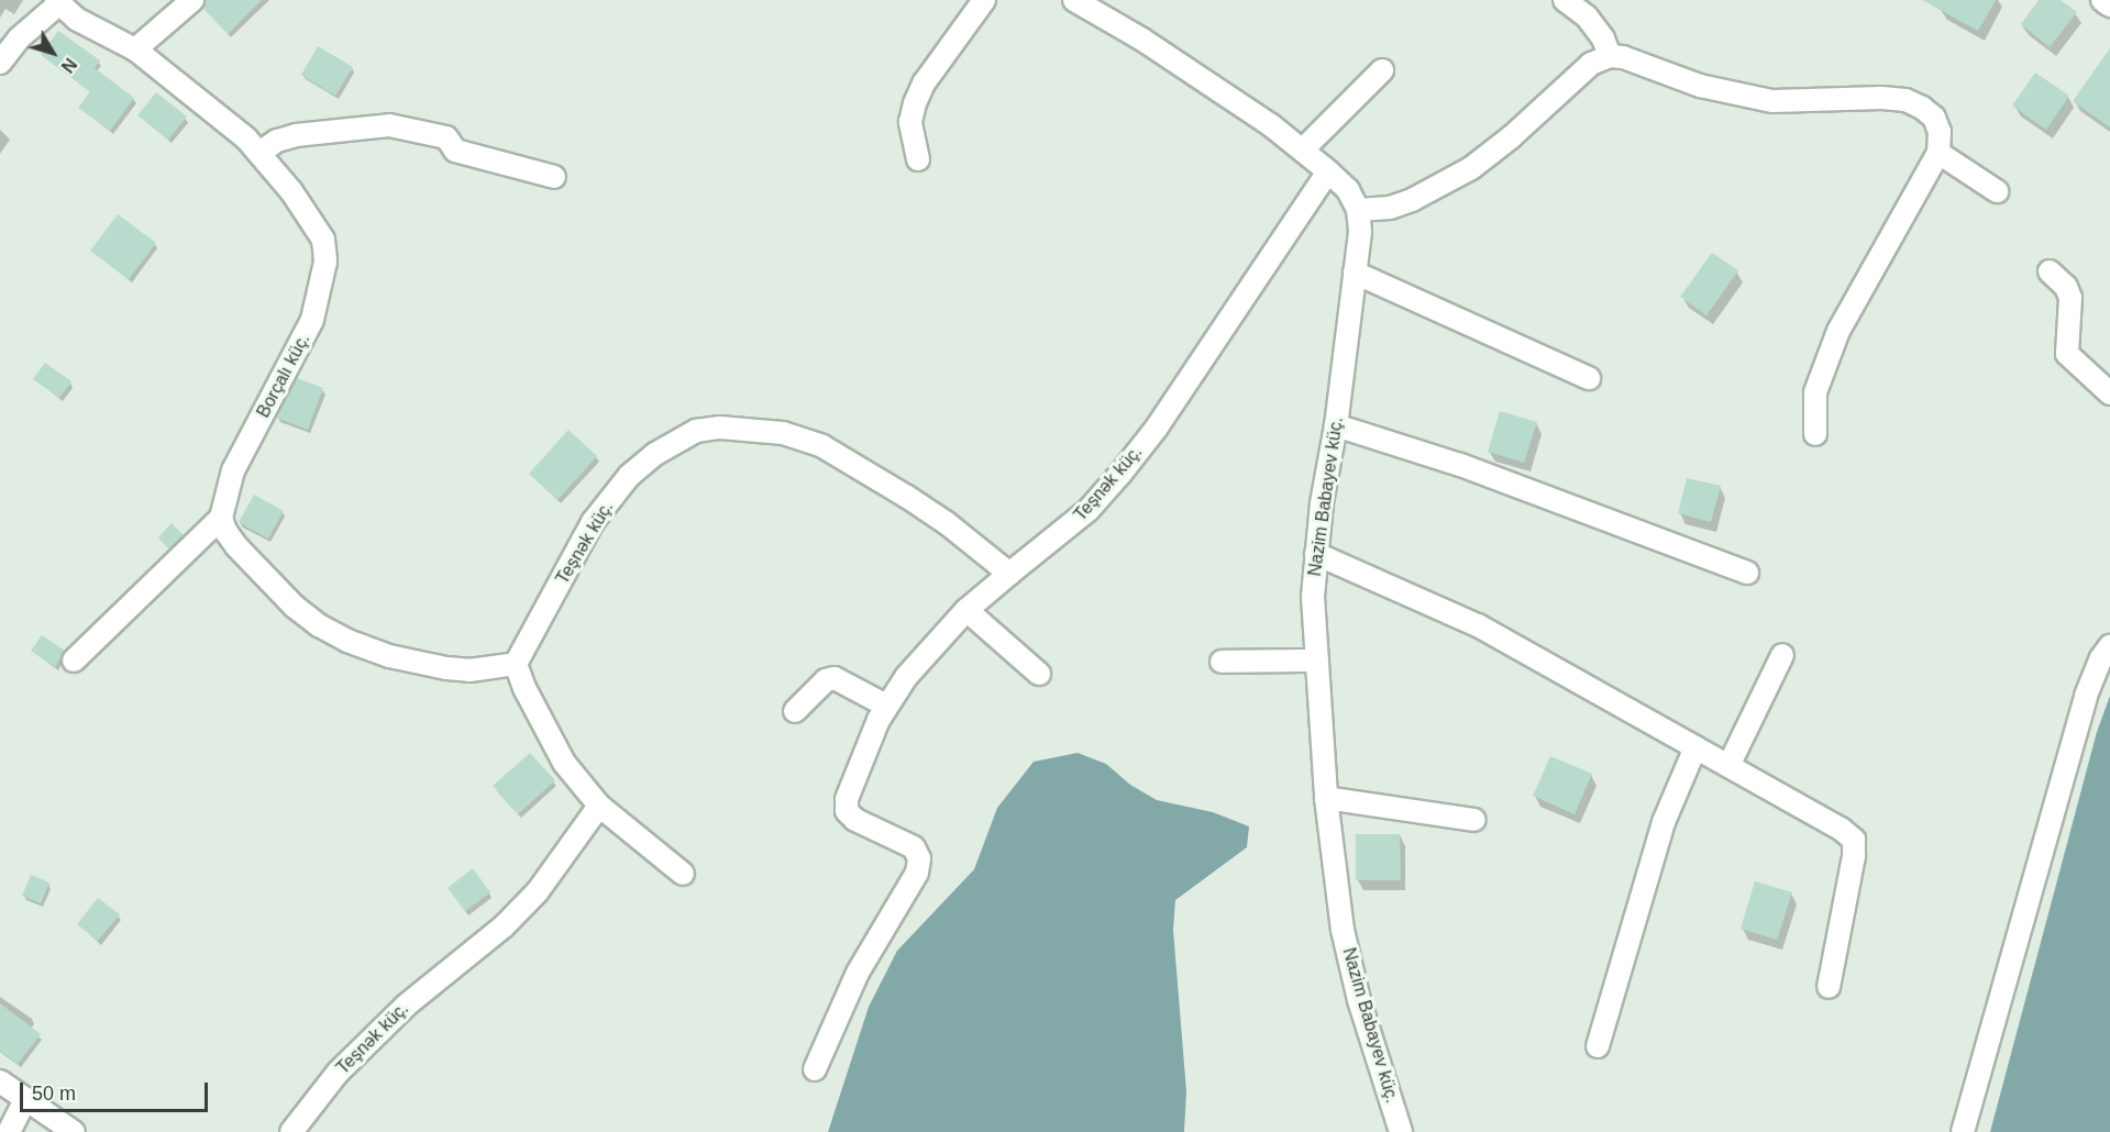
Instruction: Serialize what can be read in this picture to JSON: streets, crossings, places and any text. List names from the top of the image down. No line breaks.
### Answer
{"streets":{"street":["Borçalı küç.","Teşnək küç.","Nazim Babayev küç."]},"scale_bar":"50 m","north":"bottom right"}
